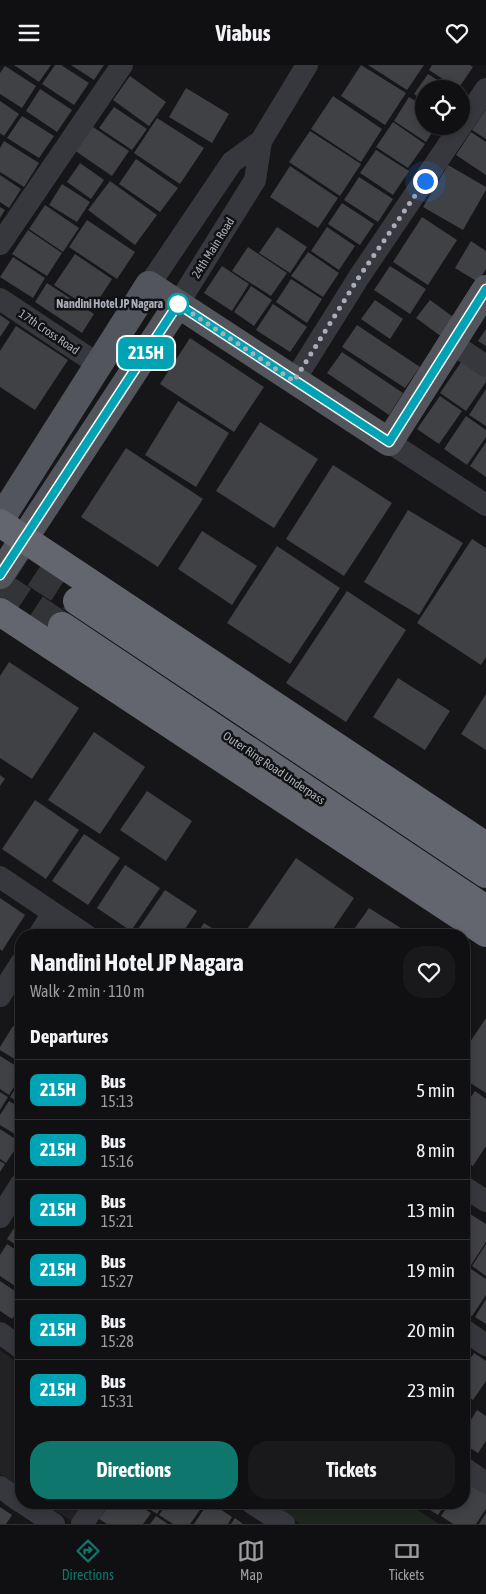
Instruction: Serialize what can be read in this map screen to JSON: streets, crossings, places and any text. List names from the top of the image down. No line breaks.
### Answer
{"streets":{"highway":["Outer Ring Road Underpass"],"main road":["24th Main Road"],"street":["17th Cross Road"]},"crossings":[["24th Main Road","17th Cross Road"]],"places":["Nandini Hotel JP Nagara"],"lines":["bus line 215H"],"page":{"header":"Viabus","on_map":"215H","heading":[["Nandini Hotel JP Nagara","Walk · 2 min · 110 m"],"Departures"],"list":[{"mark":"215H","name":"Bus","note":"15:13","value":"5 min"},{"mark":"215H","name":"Bus","note":"15:16","value":"8 min"},{"mark":"215H","name":"Bus","note":"15:21","value":"13 min"},{"mark":"215H","name":"Bus","note":"15:27","value":"19 min"},{"mark":"215H","name":"Bus","note":"15:28","value":"20 min"},{"mark":"215H","name":"Bus","note":"15:31","value":"23 min"}],"buttons":["Directions","Tickets"],"tabs":["Directions","Map","Tickets"]}}
